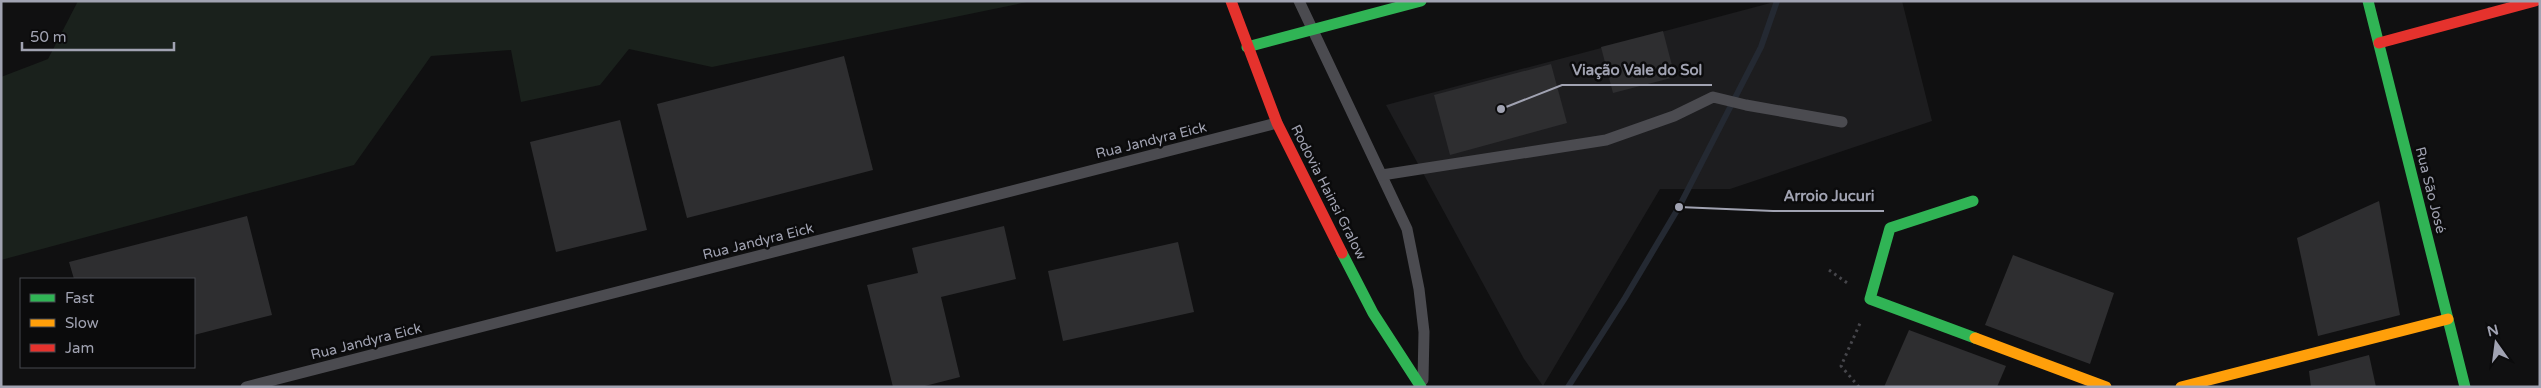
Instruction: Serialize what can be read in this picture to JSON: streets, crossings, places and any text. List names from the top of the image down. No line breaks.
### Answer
{"streets":{"street":["Rua São José","Rodovia Hainsi Gralow"],"lane":["Rua Jandyra Eick"]},"crossings":[["Rua Jandyra Eick","Rodovia Hainsi Gralow"]],"places":["Viação Vale do Sol","Arroio Jucuri"],"legend":["Fast","Slow","Jam"],"scale_bar":"50 m","north":"top"}
